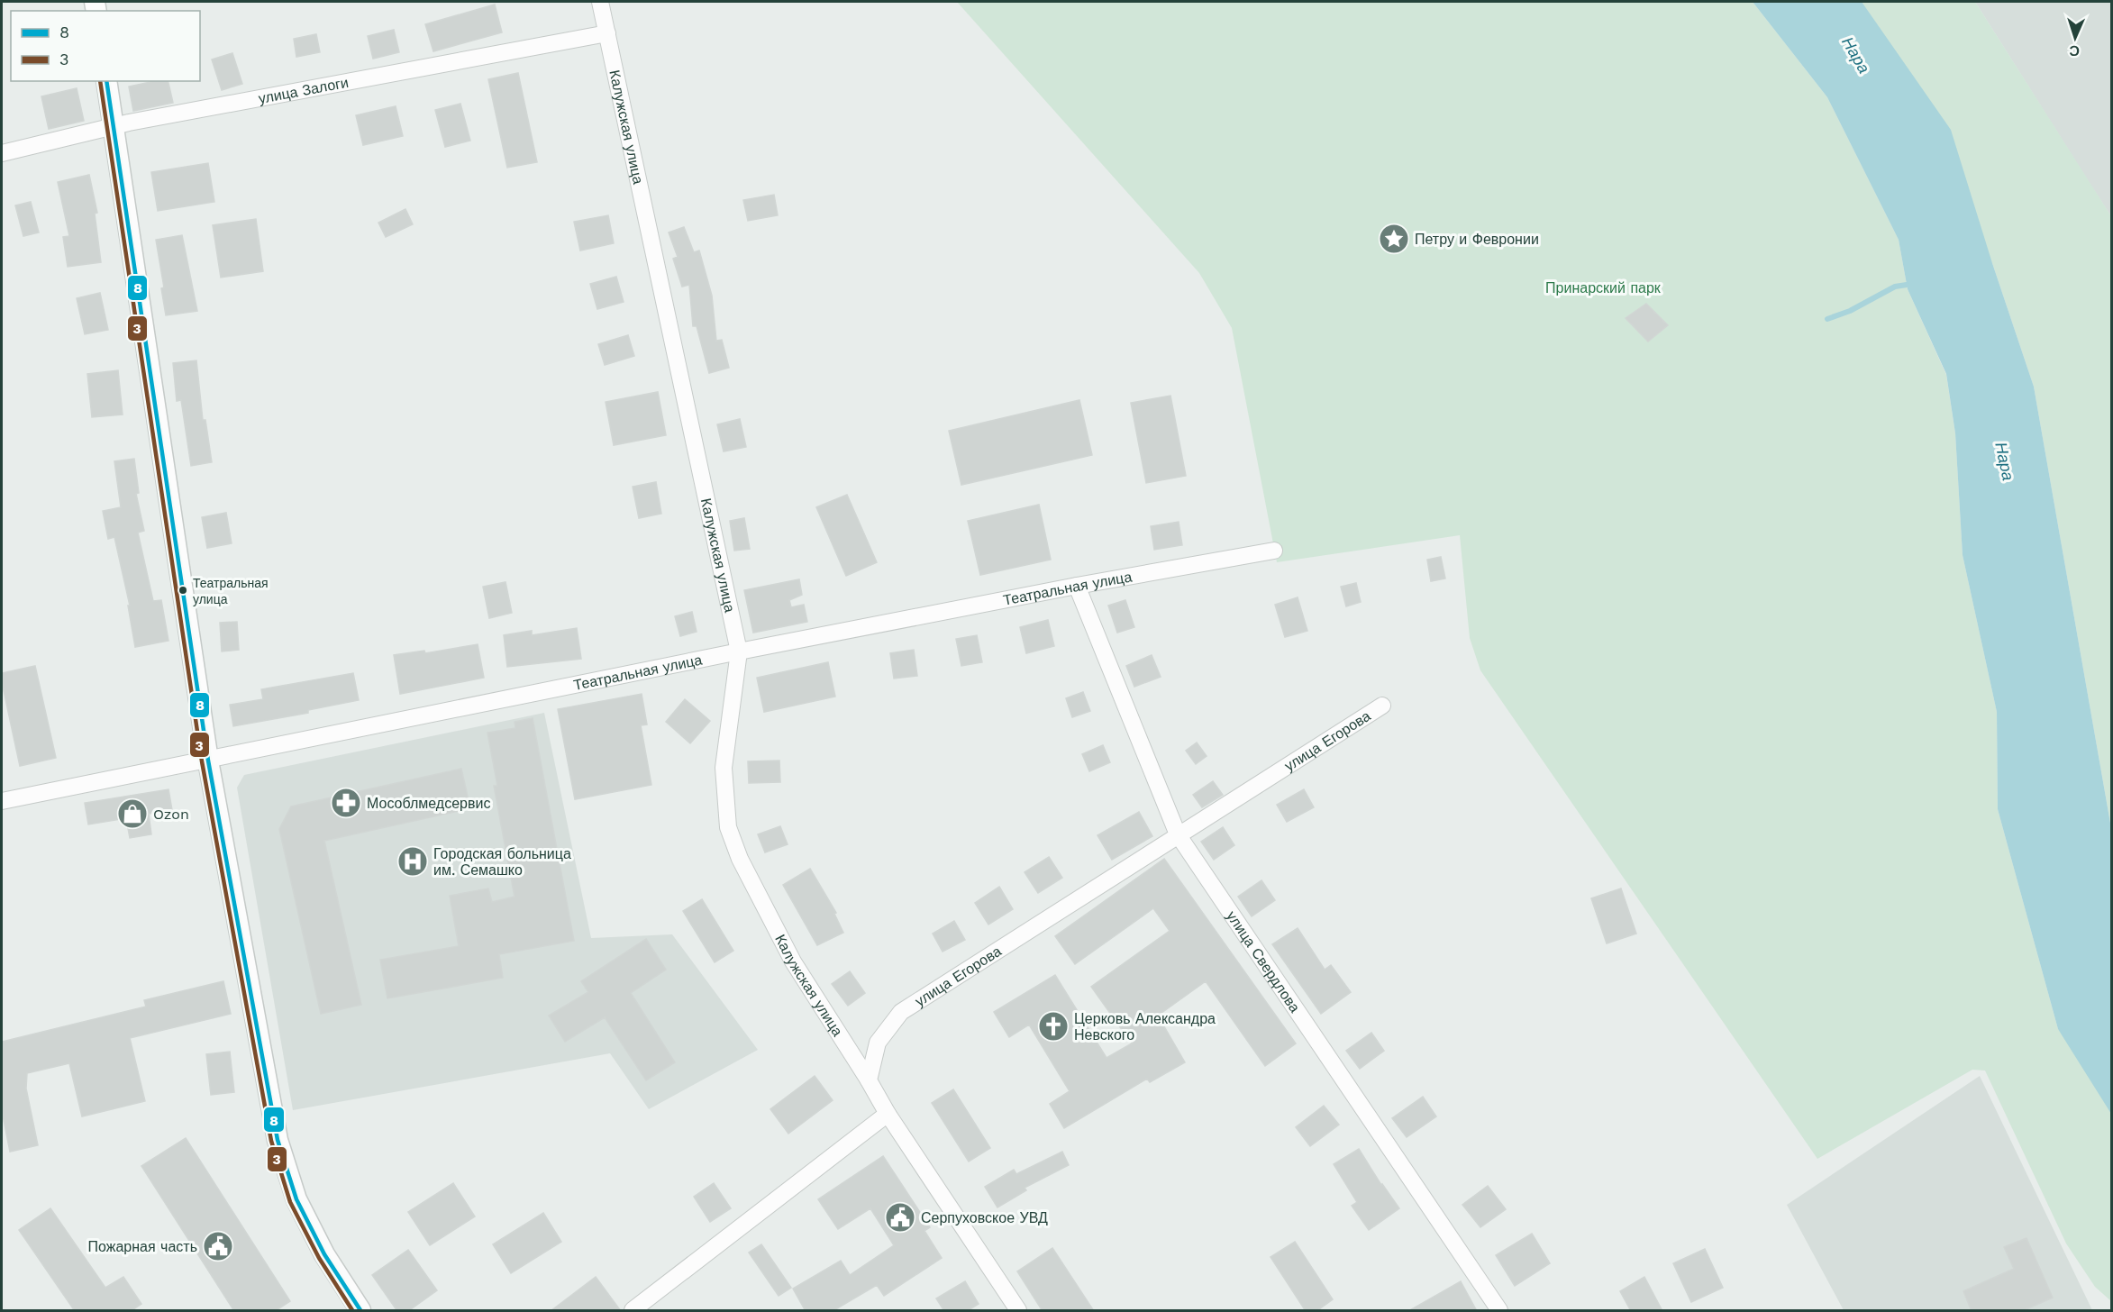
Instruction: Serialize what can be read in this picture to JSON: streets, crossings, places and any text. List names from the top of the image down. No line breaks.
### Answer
{"streets":{"street":["улица Залоги","Калужская улица","Театральная улица","улица Егорова","улица Свердлова"]},"crossings":[["улица Залоги","Калужская улица"],["Калужская улица","Театральная улица"],["Калужская улица","улица Егорова"],["Театральная улица","улица Свердлова"],["улица Егорова","улица Свердлова"]],"water":["Нара"],"parks":["Принарский парк"],"places":{"place":["Петру и Февронии"],"other":["Театральная улица"],"pharmacy":["Мособлмедсервис"],"shop":["Ozon"],"hospital":["Городская больница им. Семашко"],"church":["Церковь Александра Невского"],"public building":["Серпуховское УВД","Пожарная часть"]},"lines":["transit line 8","transit line 3"],"legend":["8","3"],"north":"bottom"}
